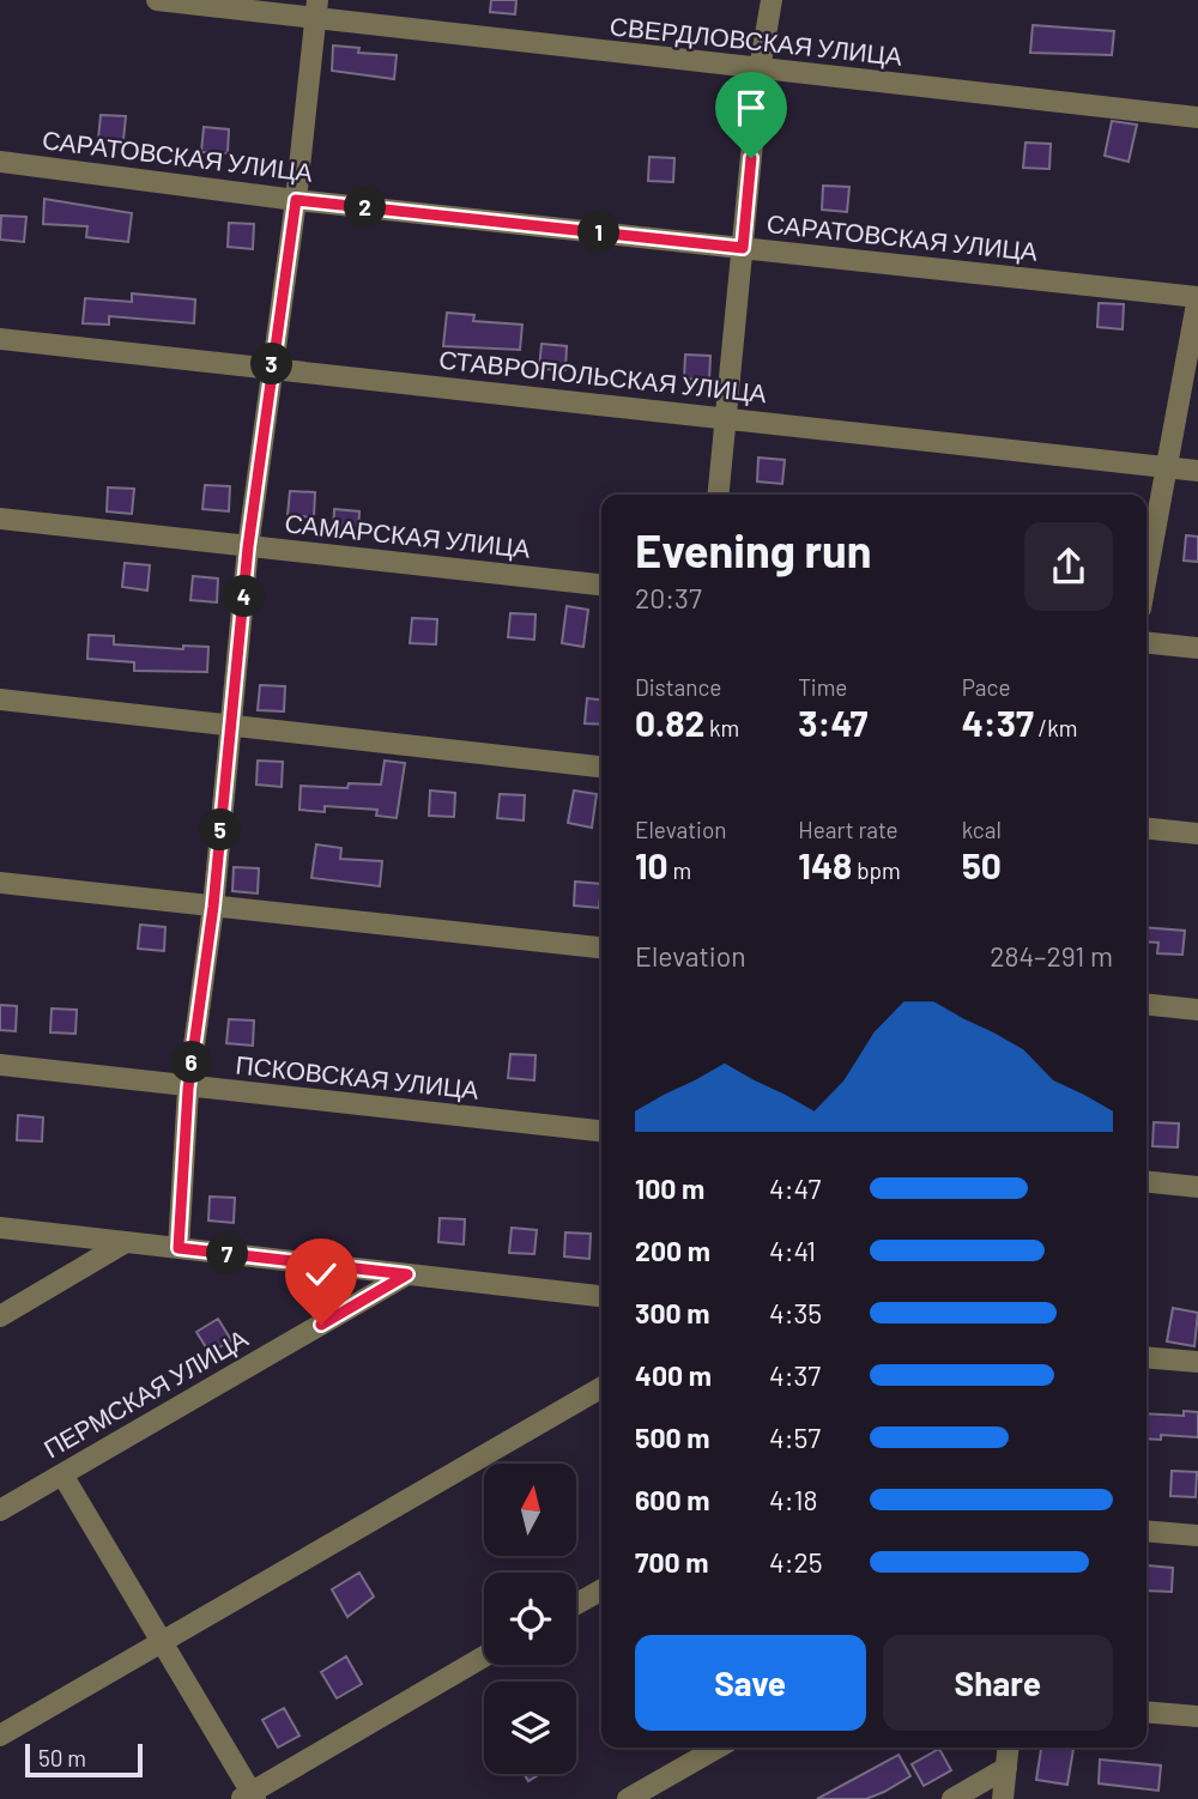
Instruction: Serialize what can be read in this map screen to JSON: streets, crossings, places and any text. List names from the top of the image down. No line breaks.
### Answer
{"streets":{"street":["СВЕРДЛОВСКАЯ УЛИЦА","САРАТОВСКАЯ УЛИЦА","СТАВРОПОЛЬСКАЯ УЛИЦА","САМАРСКАЯ УЛИЦА","ПСКОВСКАЯ УЛИЦА","ПЕРМСКАЯ УЛИЦА"]},"scale_bar":"50 m","north":"top","page":{"pins":["2","1","3","4","5","6","7"],"heading":["Evening run","20:37"],"stats":[["Distance","0.82 km"],["Time","3:47"],["Pace","4:37 /km"],["Elevation","10 m"],["Heart rate","148 bpm"],["kcal","50"]],"chart":["Elevation","284–291 m"],"list":[{"name":"100 m","note":"4:47"},{"name":"200 m","note":"4:41"},{"name":"300 m","note":"4:35"},{"name":"400 m","note":"4:37"},{"name":"500 m","note":"4:57"},{"name":"600 m","note":"4:18"},{"name":"700 m","note":"4:25"}],"buttons":["Save","Share"],"scale":"50 m"}}
